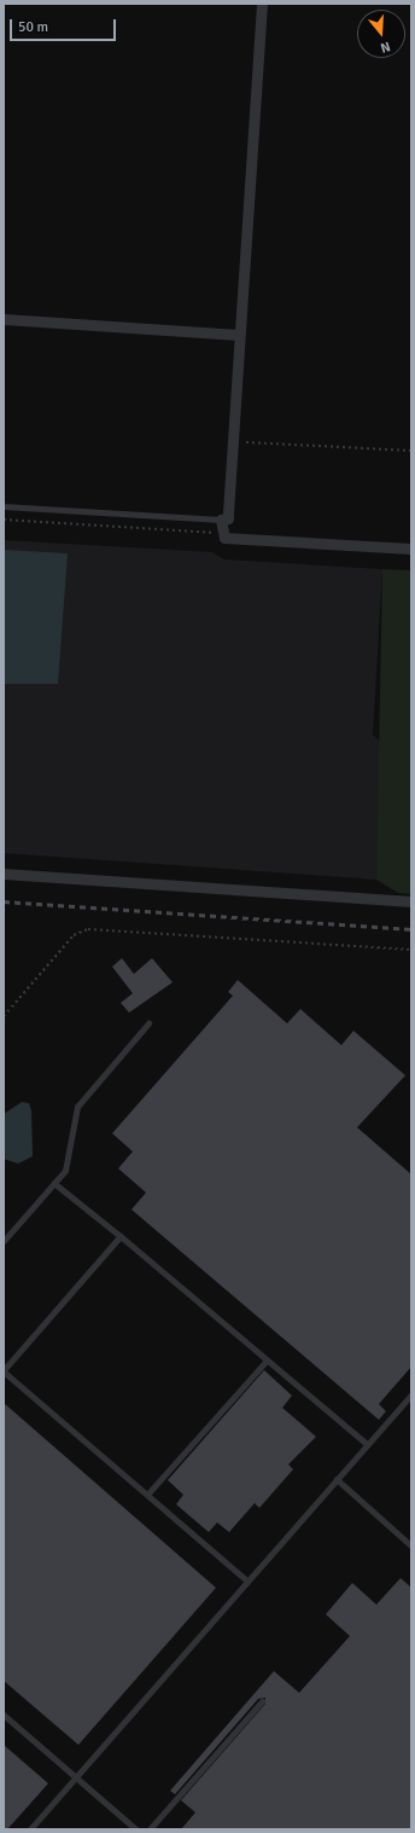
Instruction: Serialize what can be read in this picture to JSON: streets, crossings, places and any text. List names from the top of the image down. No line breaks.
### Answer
{"scale_bar":"50 m","north":"bottom"}
